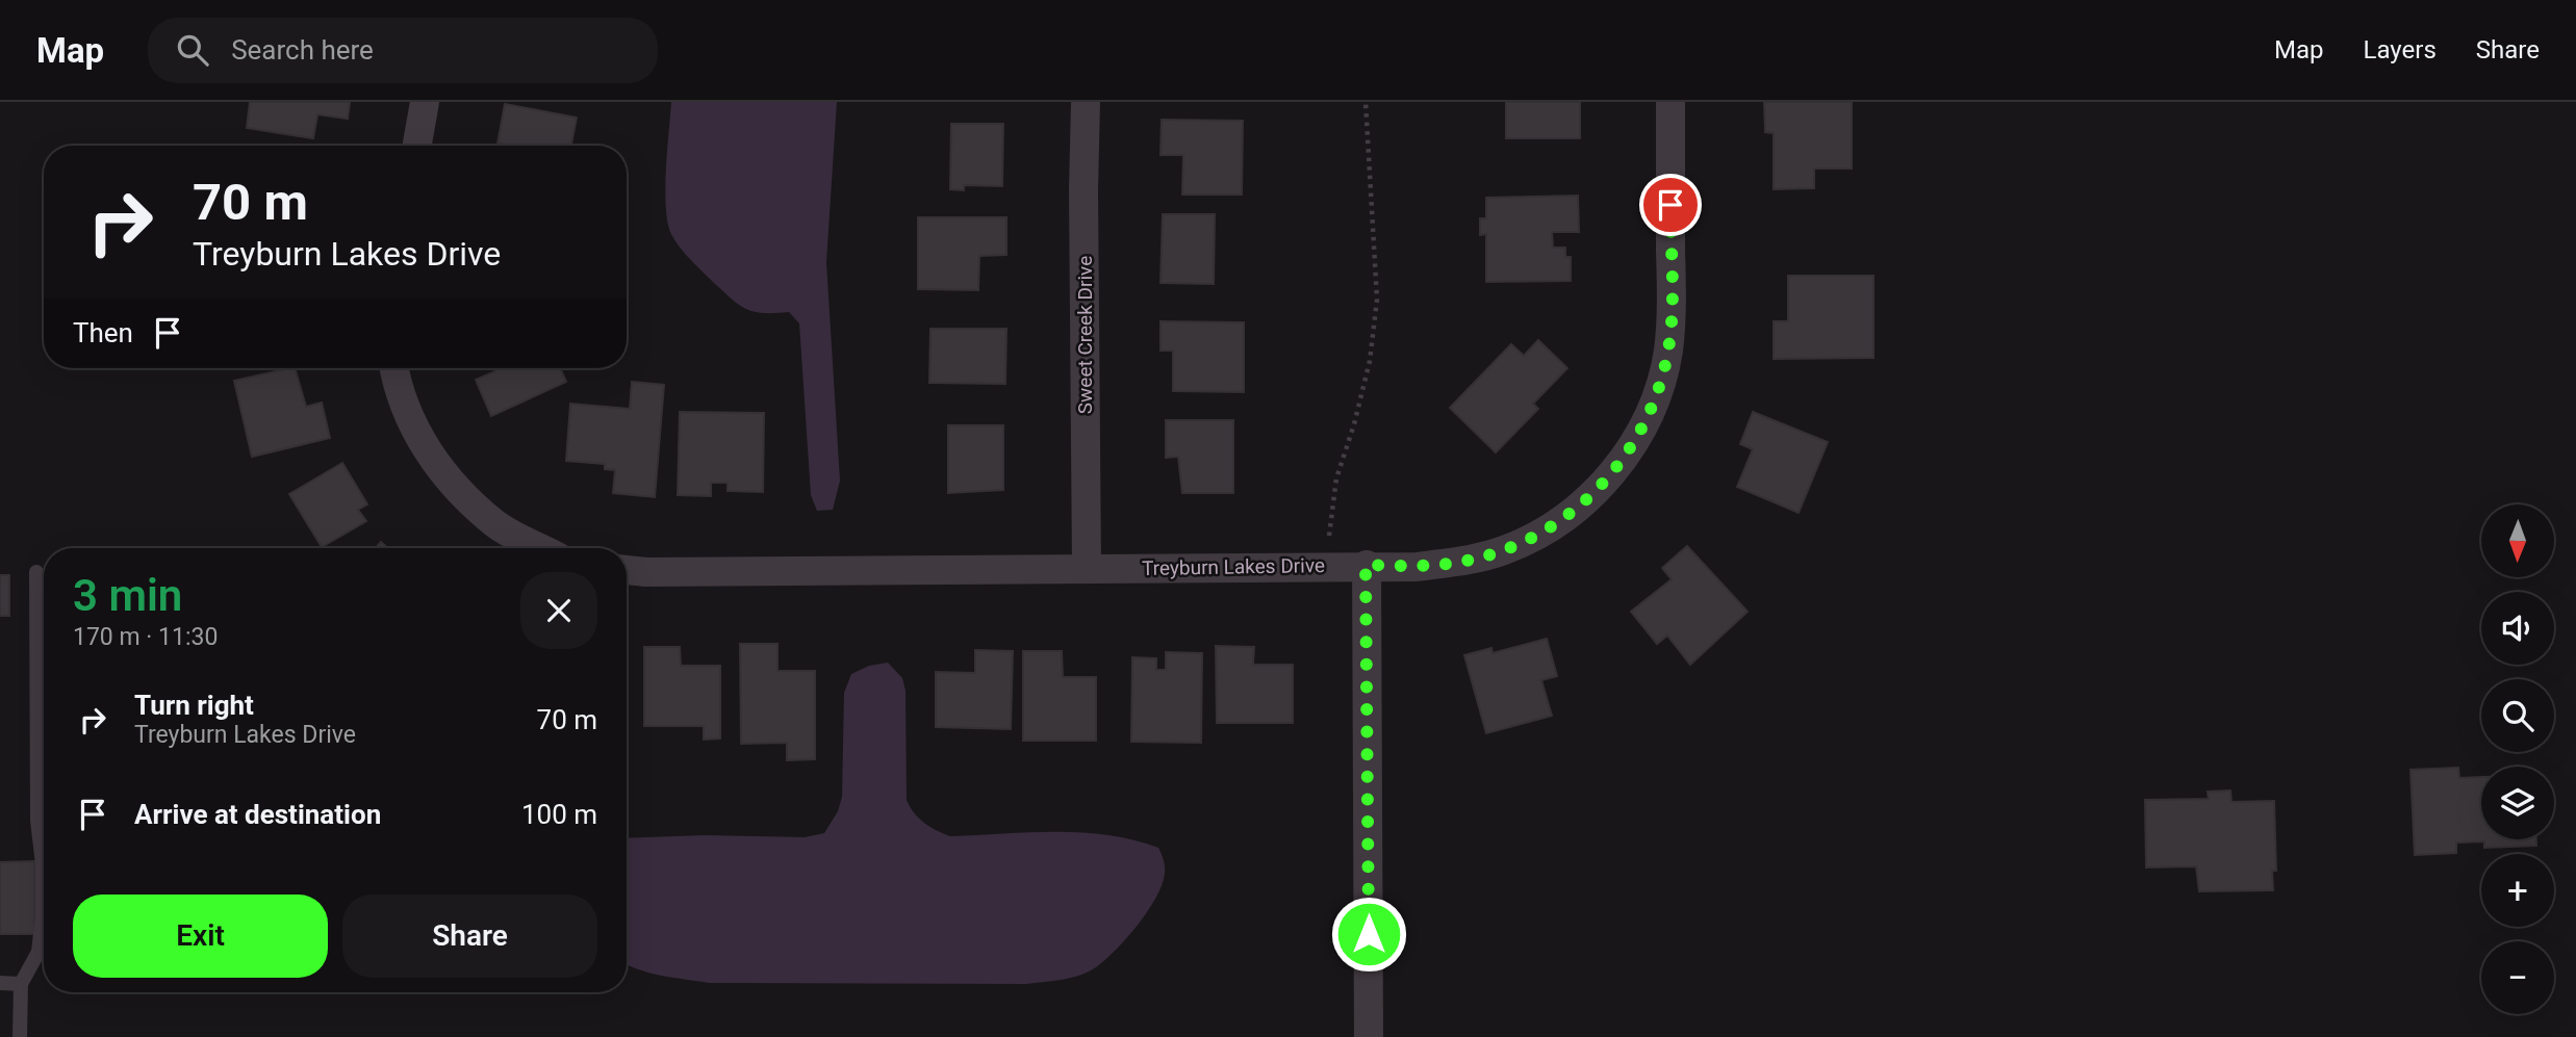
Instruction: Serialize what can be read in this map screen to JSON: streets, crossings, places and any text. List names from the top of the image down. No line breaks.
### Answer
{"streets":{"street":["Sweet Creek Drive","Treyburn Lakes Drive"]},"crossings":[["Sweet Creek Drive","Treyburn Lakes Drive"]],"north":"bottom","page":{"header":"Map","search":"Search here","nav":["Map","Layers","Share"],"turn":["70 m","Treyburn Lakes Drive"],"then":"Then","map_buttons":["+","−"],"heading":["3 min","170 m · 11:30"],"list":[{"name":"Turn right","note":"Treyburn Lakes Drive","value":"70 m"},{"name":"Arrive at destination","value":"100 m"}],"buttons":["Exit","Share"]}}
